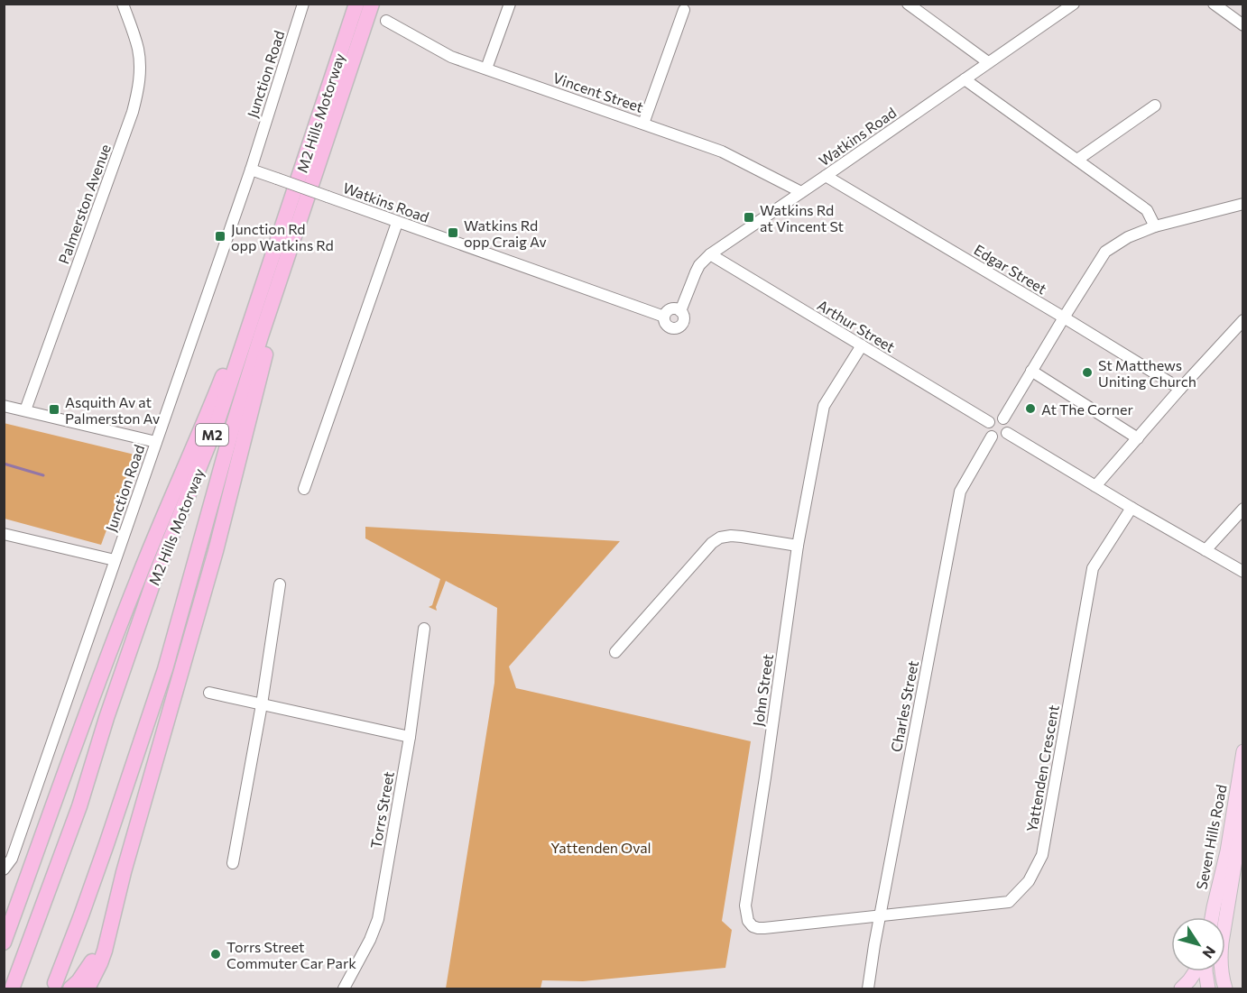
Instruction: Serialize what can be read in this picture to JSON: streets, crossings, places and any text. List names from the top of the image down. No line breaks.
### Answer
{"streets":{"highway":["M2 Hills Motorway","M2"],"main road":["Seven Hills Road"],"street":["Junction Road","Vincent Street","Watkins Road","Palmerston Avenue","Edgar Street","Arthur Street","John Street","Charles Street","Yattenden Crescent","Torrs Street"]},"crossings":[["Junction Road","Watkins Road"],["Vincent Street","Watkins Road"],["Watkins Road","Edgar Street"],["Watkins Road","Arthur Street"],["Arthur Street","John Street"],["Arthur Street","Charles Street"],["John Street","Charles Street"],["John Street","Yattenden Crescent"],["Charles Street","Yattenden Crescent"]],"parks":["Yattenden Oval"],"places":{"transit":["Watkins Rd at Vincent St","Watkins Rd opp Craig Av","Junction Rd opp Watkins Rd","Asquith Av at Palmerston Av"],"other":["St Matthews Uniting Church","At The Corner","Torrs Street Commuter Car Park"]},"north":"bottom right"}
